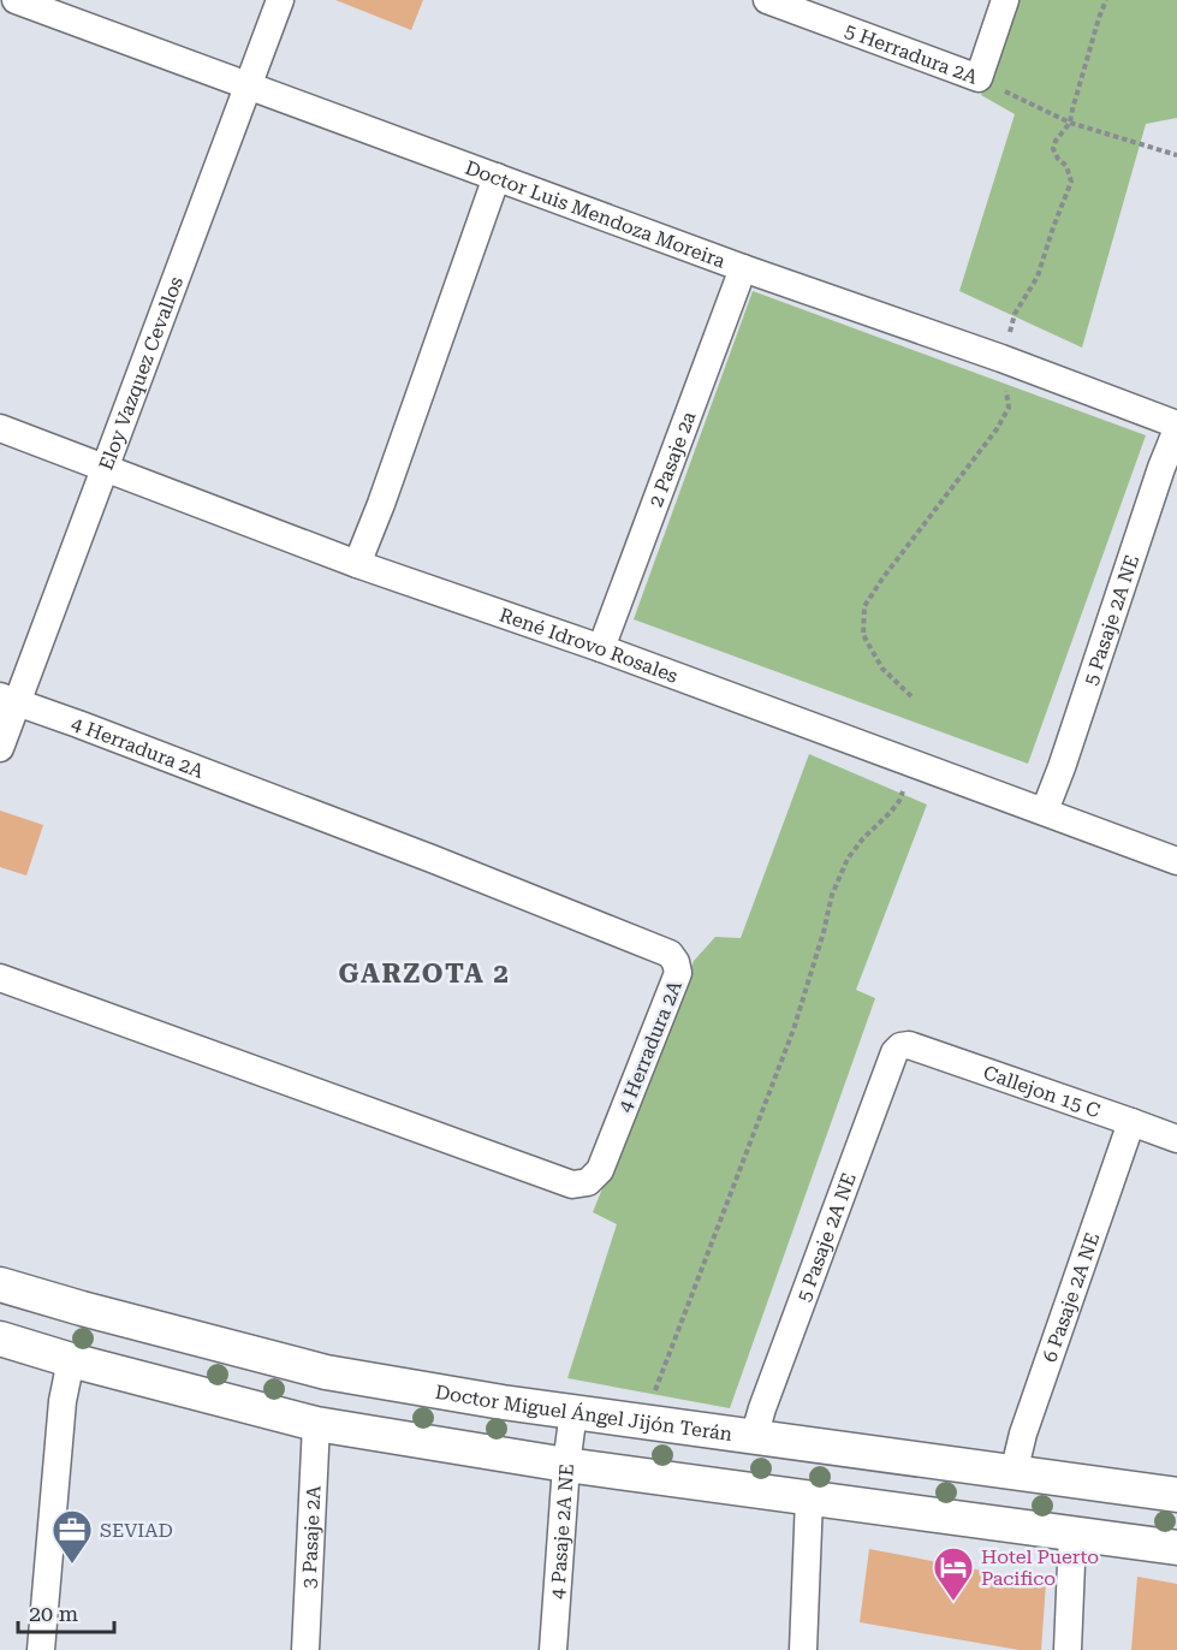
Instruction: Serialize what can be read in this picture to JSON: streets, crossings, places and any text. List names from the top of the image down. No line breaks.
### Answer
{"streets":{"street":["5 Herradura 2A","Doctor Luis Mendoza Moreira","Eloy Vazquez Cevallos","2 Pasaje 2a","5 Pasaje 2A NE","René Idrovo Rosales","4 Herradura 2A","Callejon 15 C","6 Pasaje 2A NE","Doctor Miguel Ángel Jijón Terán","4 Pasaje 2A NE","3 Pasaje 2A"]},"crossings":[["Doctor Luis Mendoza Moreira","Eloy Vazquez Cevallos"],["Doctor Luis Mendoza Moreira","2 Pasaje 2a"],["Doctor Luis Mendoza Moreira","5 Pasaje 2A NE"],["Eloy Vazquez Cevallos","René Idrovo Rosales"],["Eloy Vazquez Cevallos","4 Herradura 2A"],["2 Pasaje 2a","René Idrovo Rosales"],["5 Pasaje 2A NE","René Idrovo Rosales"],["5 Pasaje 2A NE","Callejon 15 C"],["5 Pasaje 2A NE","Doctor Miguel Ángel Jijón Terán"],["Callejon 15 C","6 Pasaje 2A NE"],["6 Pasaje 2A NE","Doctor Miguel Ángel Jijón Terán"],["Doctor Miguel Ángel Jijón Terán","4 Pasaje 2A NE"]],"districts":["GARZOTA 2"],"places":{"office":["SEVIAD"],"hotel":["Hotel Puerto Pacifico"]},"scale_bar":"20 m"}
